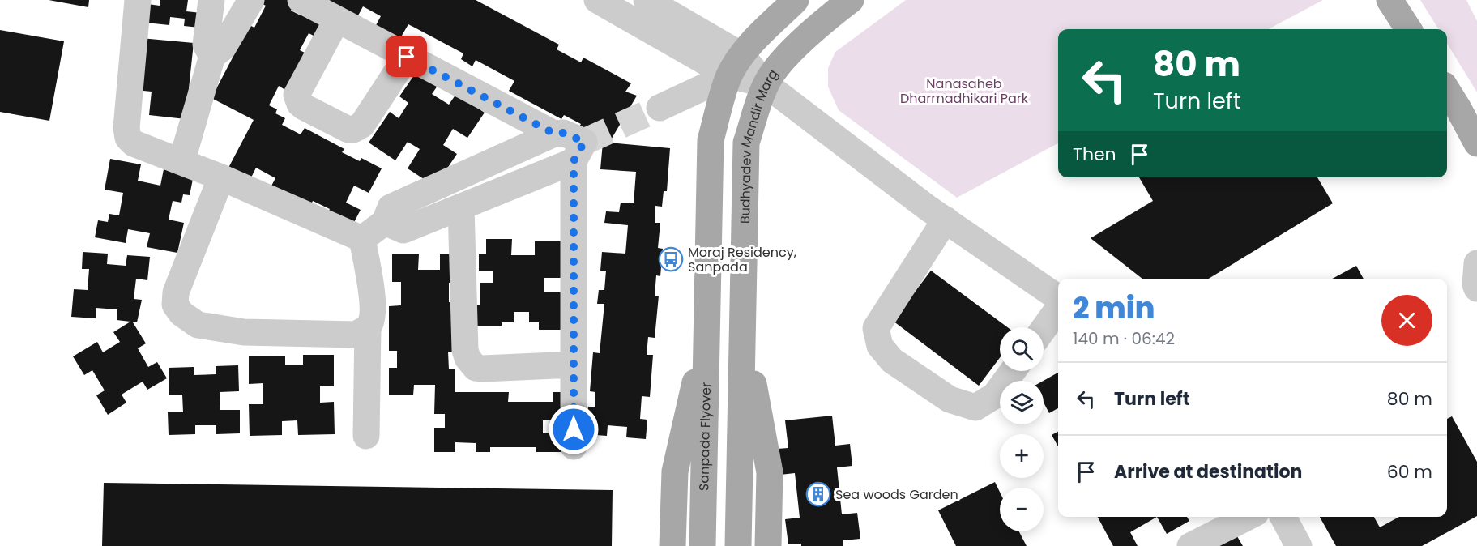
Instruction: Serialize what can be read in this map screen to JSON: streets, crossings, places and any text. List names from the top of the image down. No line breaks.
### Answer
{"streets":{"main road":["Budhyadev Mandir Marg","Sanpada Flyover"]},"parks":["Nanasaheb Dharmadhikari Park"],"places":{"bus stop":["Moraj Residency, Sanpada"],"building":["Sea woods Garden"]},"page":{"turn":["80 m","Turn left"],"then":"Then","heading":["2 min","140 m · 06:42"],"map_buttons":["+","−"],"list":[{"name":"Turn left","value":"80 m"},{"name":"Arrive at destination","value":"60 m"}]}}
